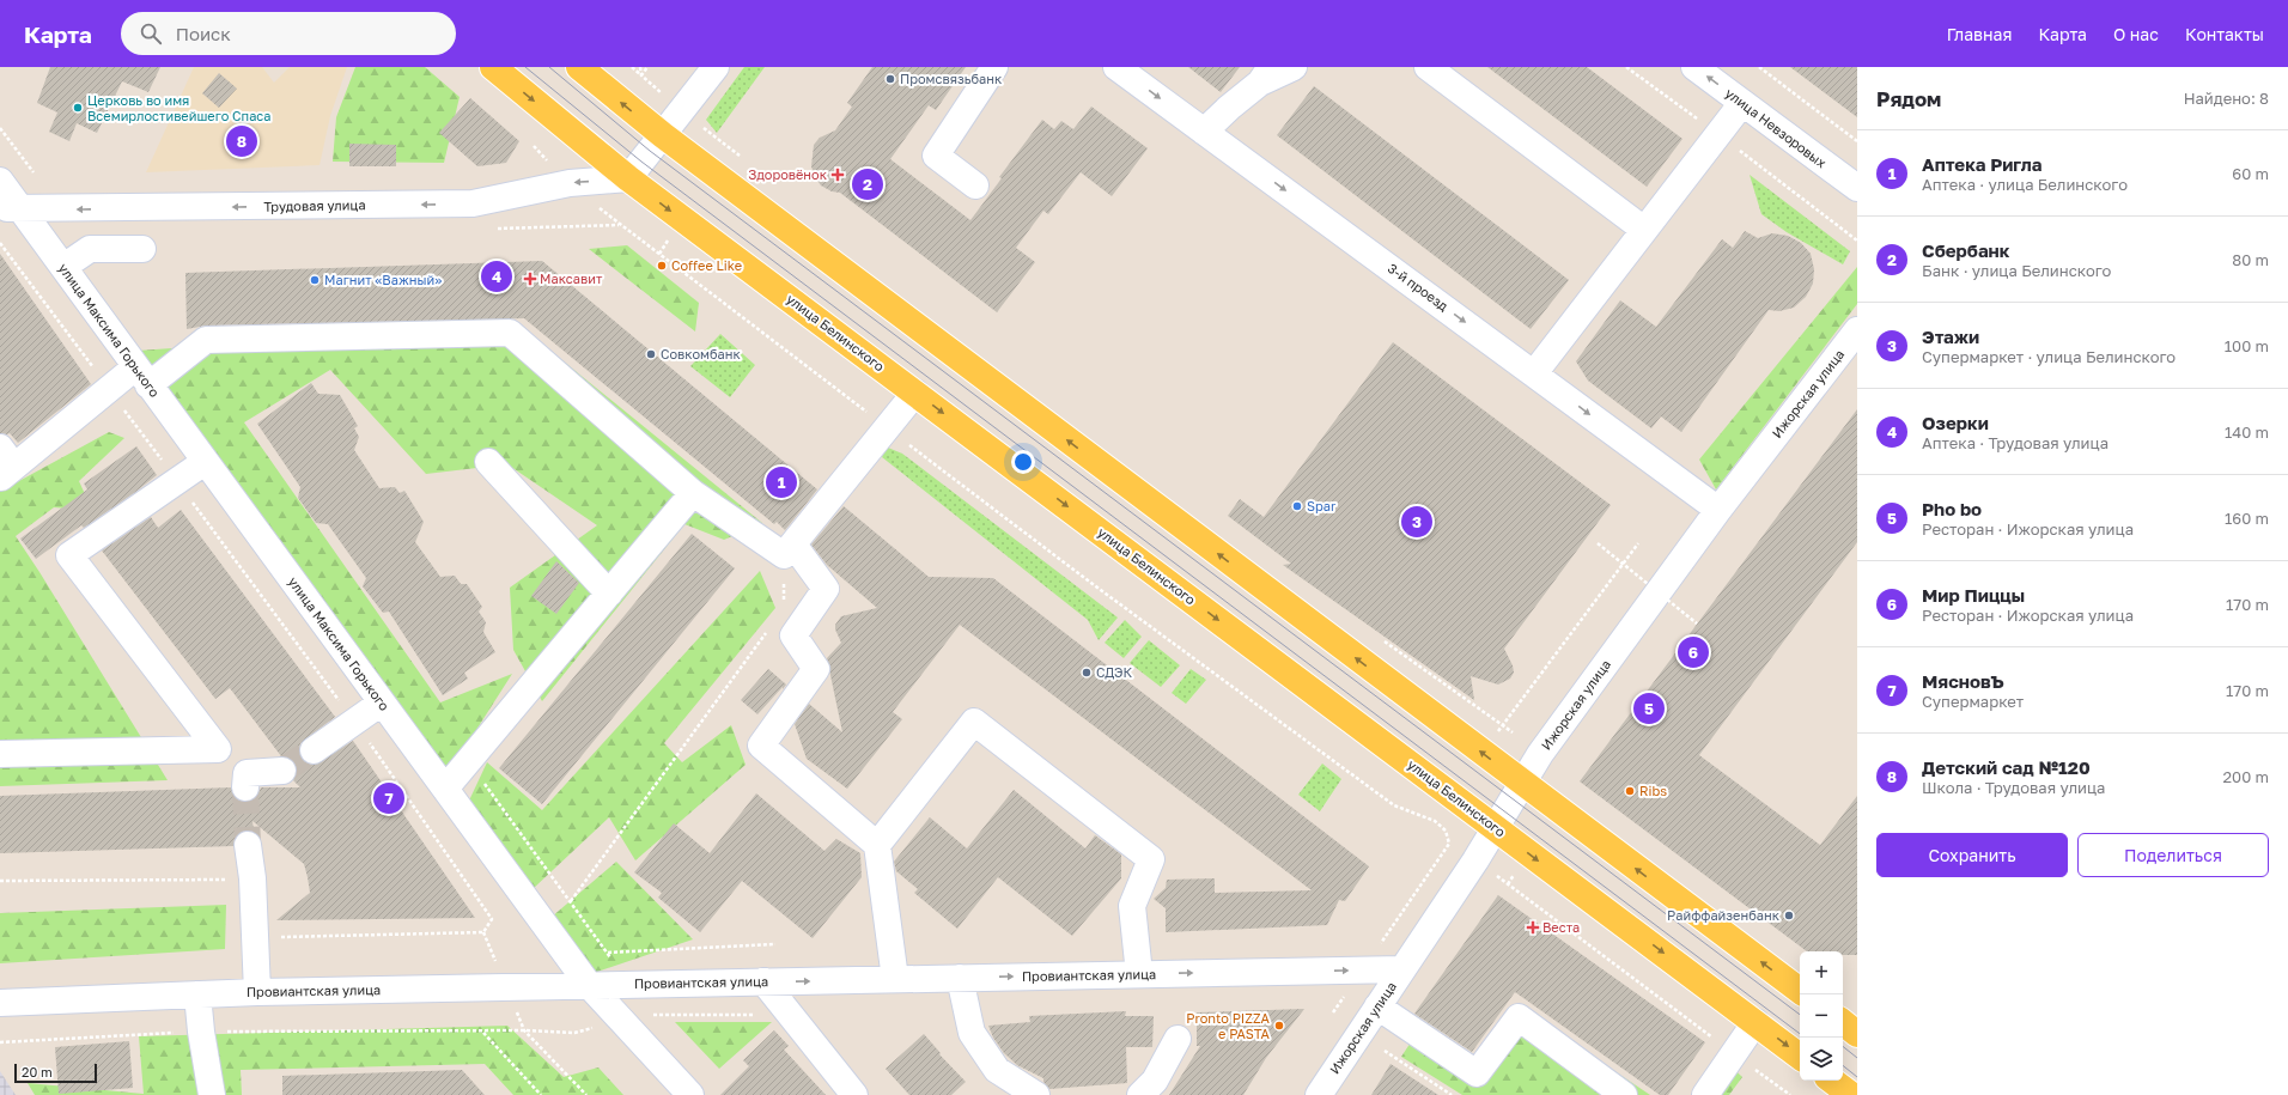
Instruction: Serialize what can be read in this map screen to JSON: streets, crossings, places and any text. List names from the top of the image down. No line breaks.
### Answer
{"streets":{"main road":["улица Белинского"],"street":["улица Невзоровых","Трудовая улица","3-й проезд","улица Максима Горького","Ижорская улица","Провиантская улица"]},"crossings":[["Трудовая улица","улица Максима Горького"],["Трудовая улица","улица Белинского"],["3-й проезд","Ижорская улица"],["улица Максима Горького","Провиантская улица"],["улица Белинского","Ижорская улица"],["Ижорская улица","Провиантская улица"]],"one_way":["Трудовая улица","Провиантская улица"],"places":{"other":["Промсвязьбанк","Церковь во имя Всемирлостивейшего Спаса","Coffee Like","Магнит «Важный»","Совкомбанк","Spar","СДЭК","Ribs","Райффайзенбанк","Pronto PIZZA e PASTA"],"health":["Здоровёнок","Максавит","Веста"]},"scale_bar":"20 m","page":{"header":"Карта","search":"Поиск","nav":["Главная","Карта","О нас","Контакты"],"heading":["Рядом","Найдено: 8"],"pins":["8","2","4","1","3","6","5","7"],"list":[{"mark":"1","name":"Аптека Ригла","note":"Аптека · улица Белинского","value":"60 m"},{"mark":"2","name":"Сбербанк","note":"Банк · улица Белинского","value":"80 m"},{"mark":"3","name":"Этажи","note":"Супермаркет · улица Белинского","value":"100 m"},{"mark":"4","name":"Озерки","note":"Аптека · Трудовая улица","value":"140 m"},{"mark":"5","name":"Pho bo","note":"Ресторан · Ижорская улица","value":"160 m"},{"mark":"6","name":"Мир Пиццы","note":"Ресторан · Ижорская улица","value":"170 m"},{"mark":"7","name":"МясновЪ","note":"Супермаркет","value":"170 m"},{"mark":"8","name":"Детский сад №120","note":"Школа · Трудовая улица","value":"200 m"}],"buttons":["Сохранить","Поделиться"],"map_buttons":["+","−"],"scale":"20 m"}}
